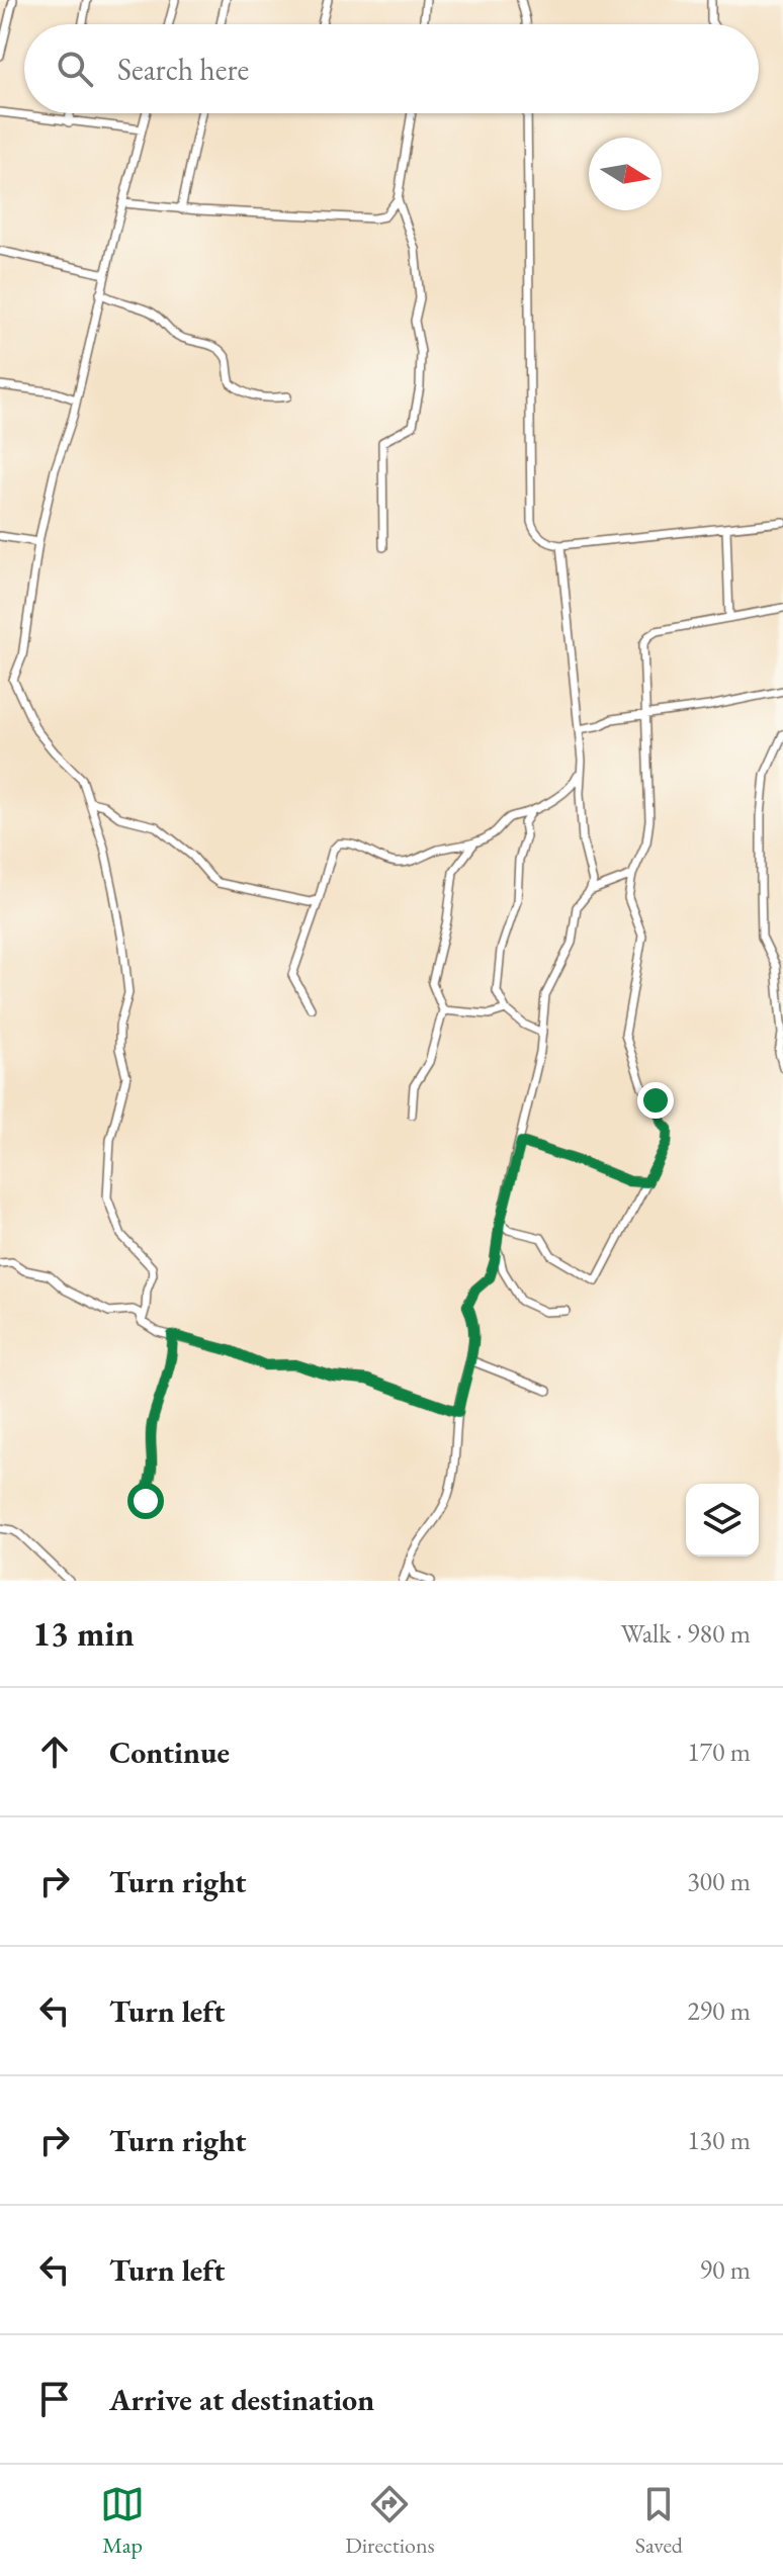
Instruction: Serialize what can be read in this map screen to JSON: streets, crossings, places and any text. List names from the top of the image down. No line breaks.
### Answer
{"north":"right","page":{"search":"Search here","heading":["13 min","Walk · 980 m"],"list":[["Continue","170 m"],["Turn right","300 m"],["Turn left","290 m"],["Turn right","130 m"],["Turn left","90 m"],"Arrive at destination"],"nav":["Map","Directions","Saved"]}}
